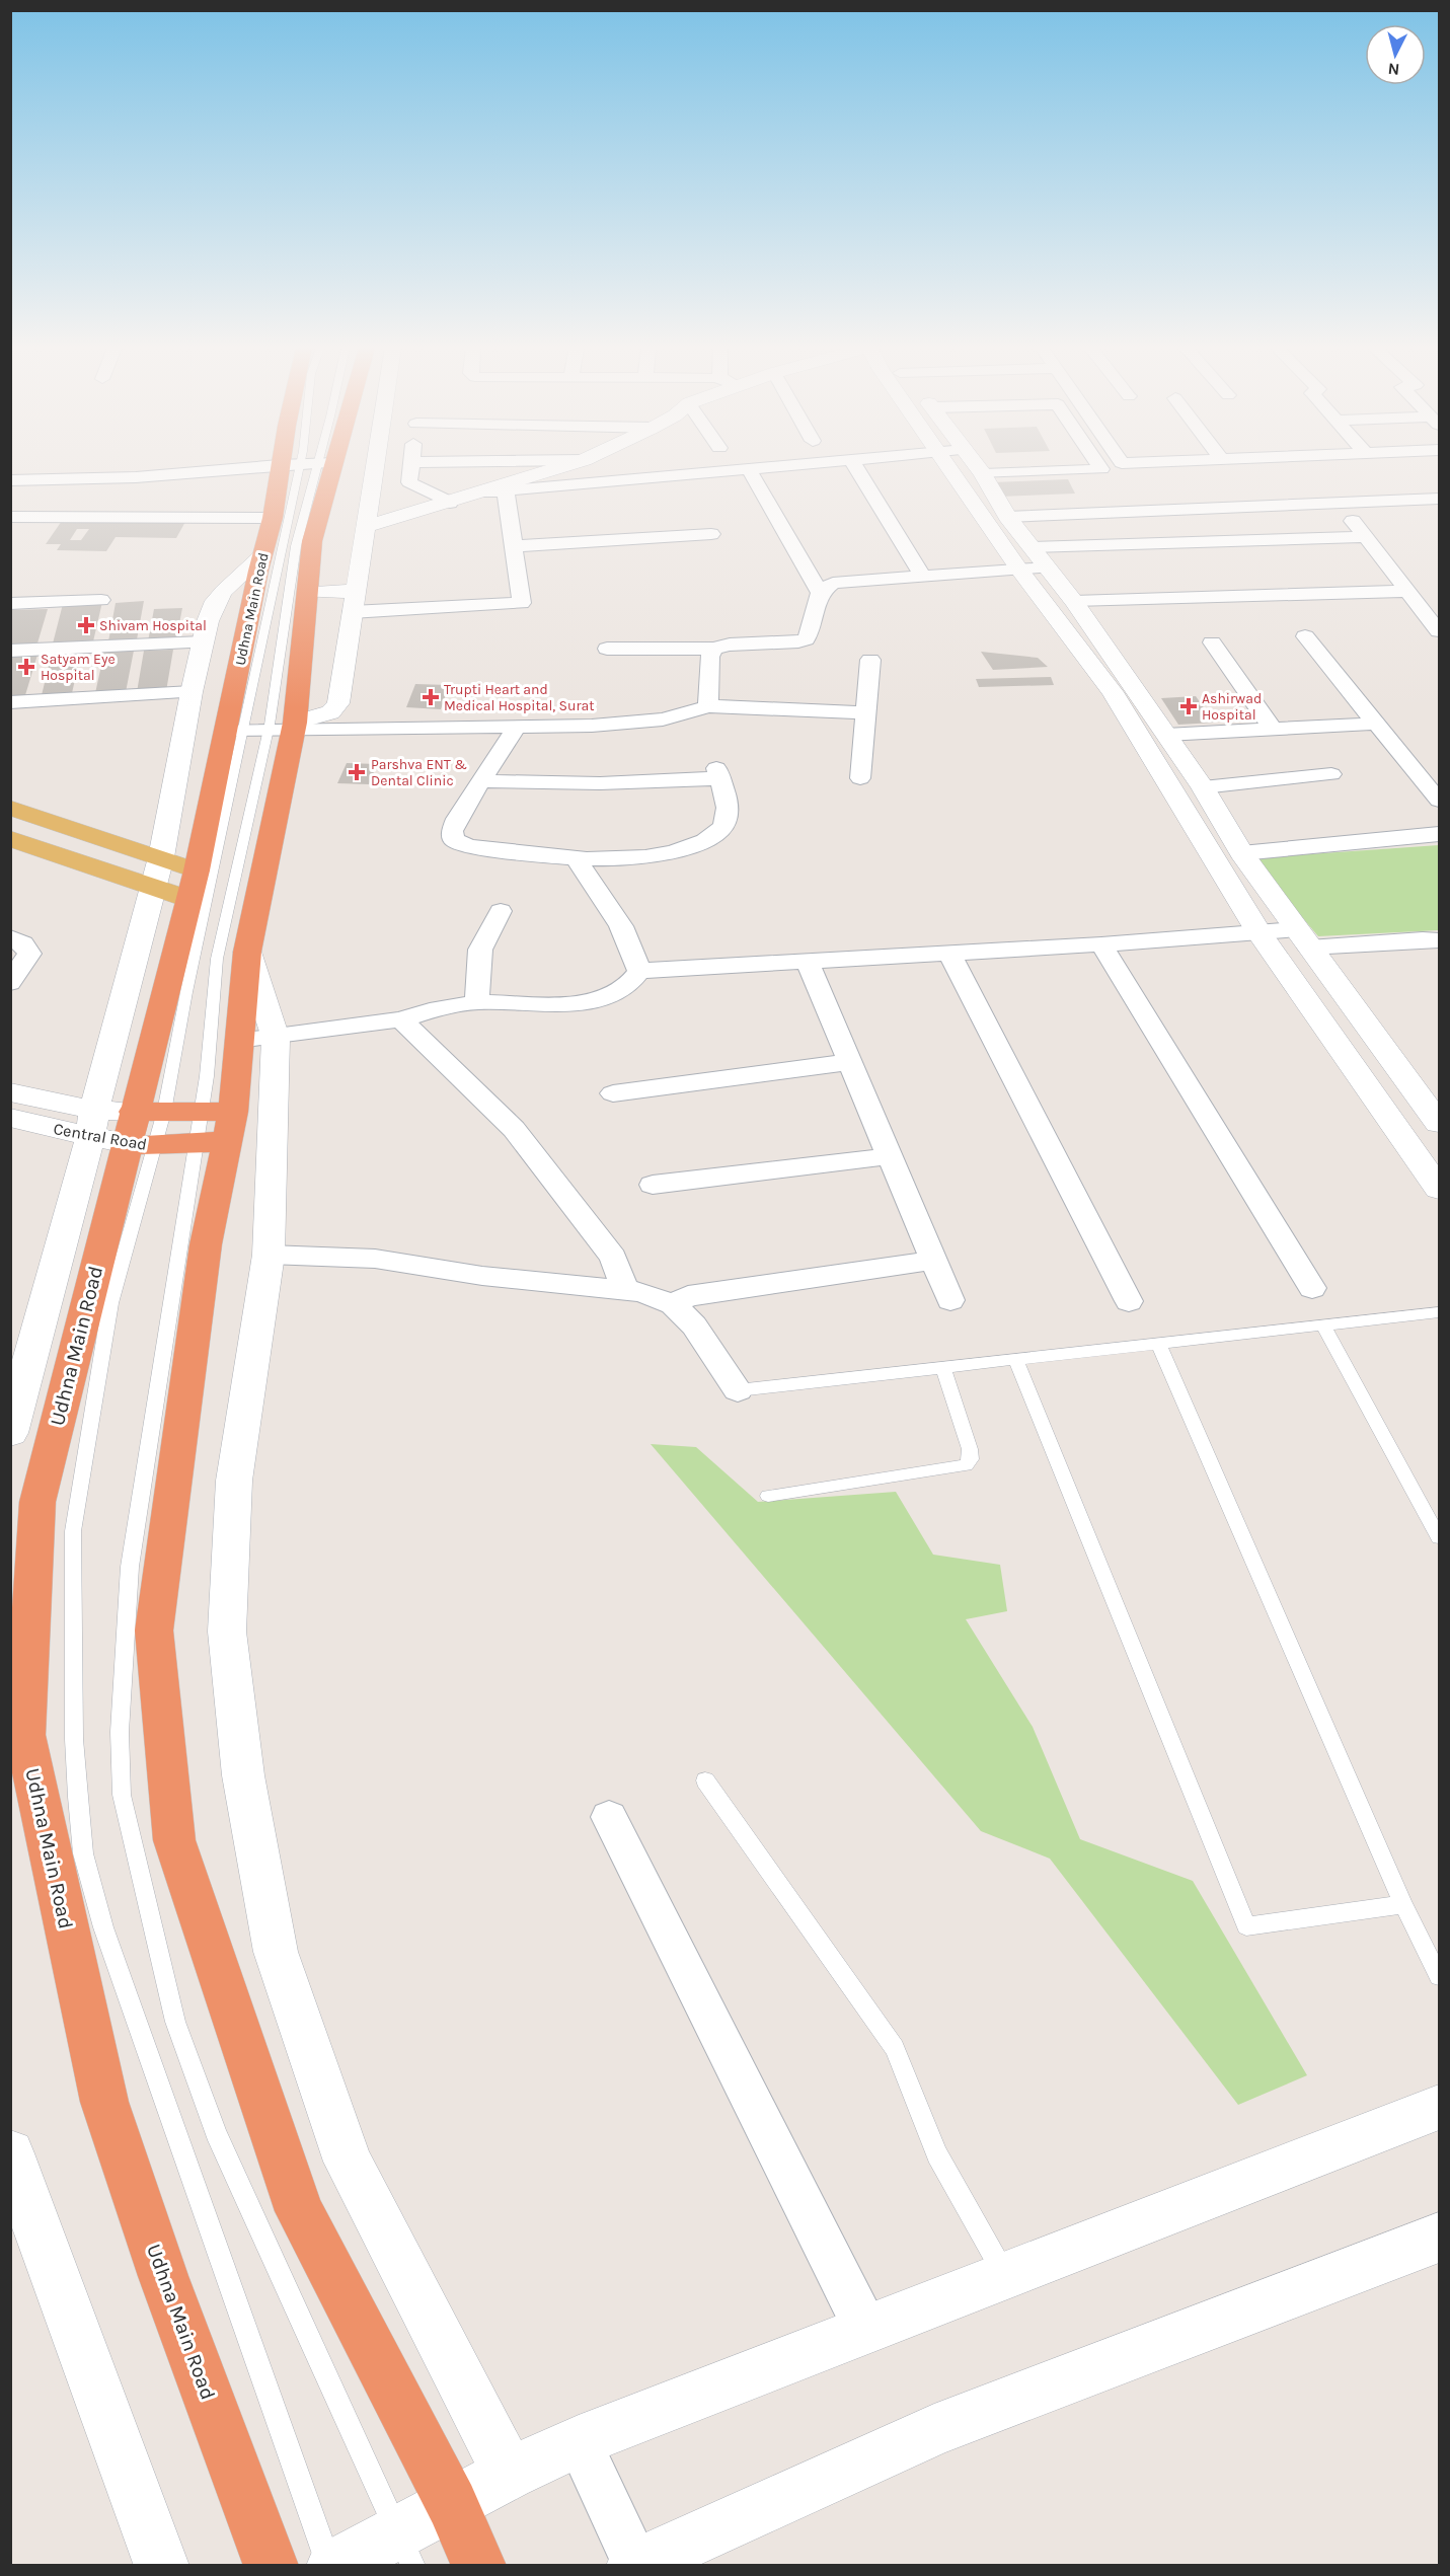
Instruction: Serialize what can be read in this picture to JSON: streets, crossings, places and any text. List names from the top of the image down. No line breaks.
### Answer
{"streets":{"highway":["Udhna Main Road","Central Road"]},"crossings":[["Udhna Main Road","Central Road"]],"places":{"health":["Shivam Hospital","Satyam Eye Hospital","Trupti Heart and Medical Hospital, Surat","Ashirwad Hospital","Parshva ENT & Dental Clinic"]},"north":"bottom"}
